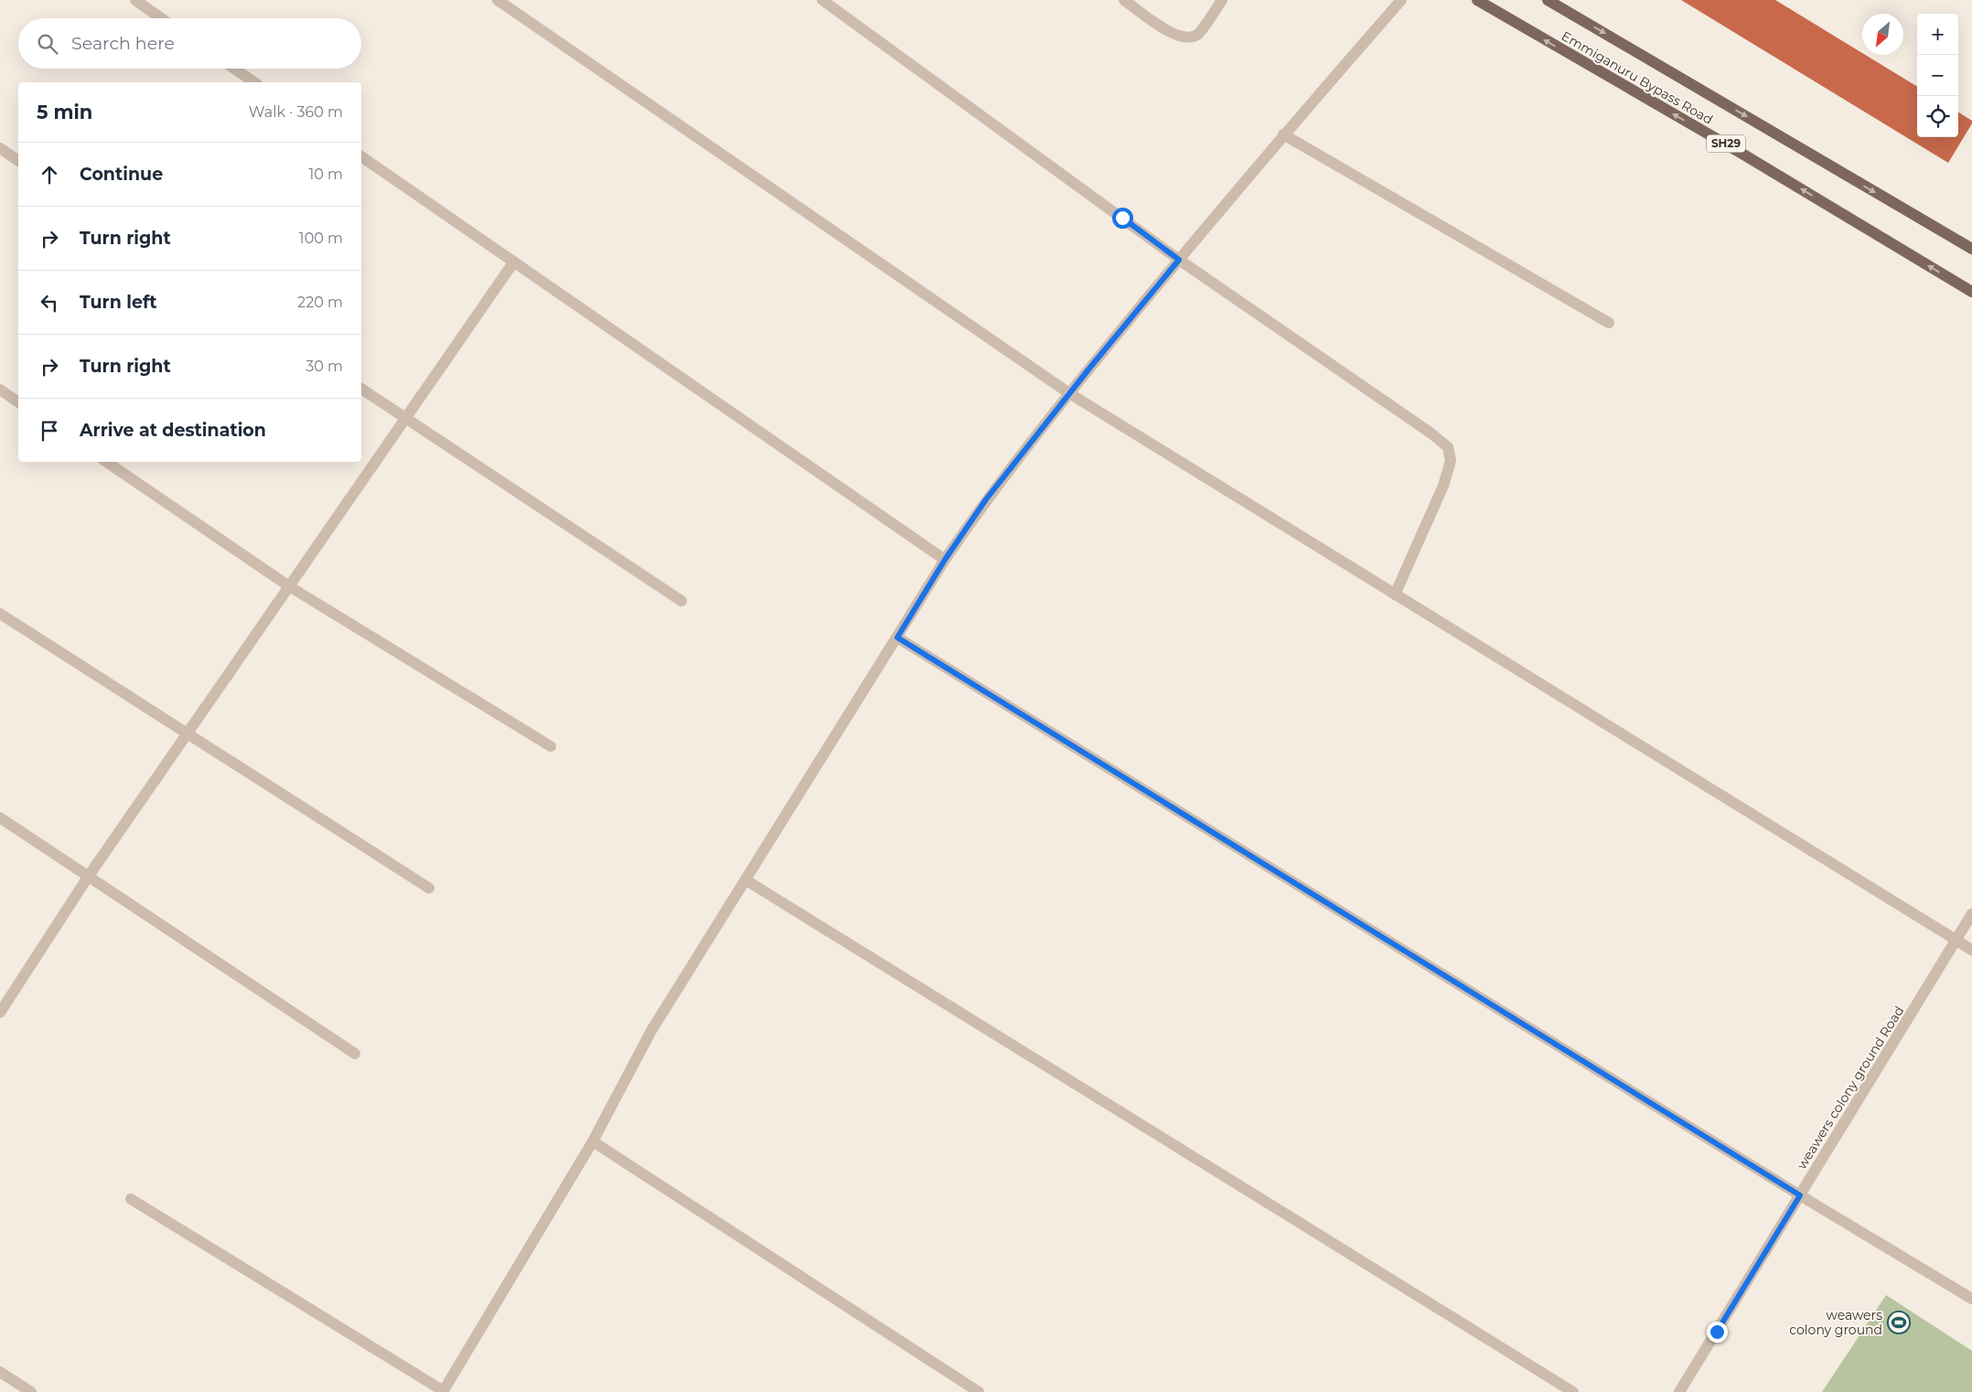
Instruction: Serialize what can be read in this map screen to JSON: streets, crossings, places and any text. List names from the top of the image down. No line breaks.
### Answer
{"streets":{"main road":["Emmiganuru Bypass Road","SH29"],"street":["weawers colony ground Road"]},"places":{"sports":["weawers colony ground"]},"north":"bottom left","page":{"map_buttons":["+","−"],"search":"Search here","heading":["5 min","Walk · 360 m"],"list":[["Continue","10 m"],["Turn right","100 m"],["Turn left","220 m"],["Turn right","30 m"],"Arrive at destination"]}}
